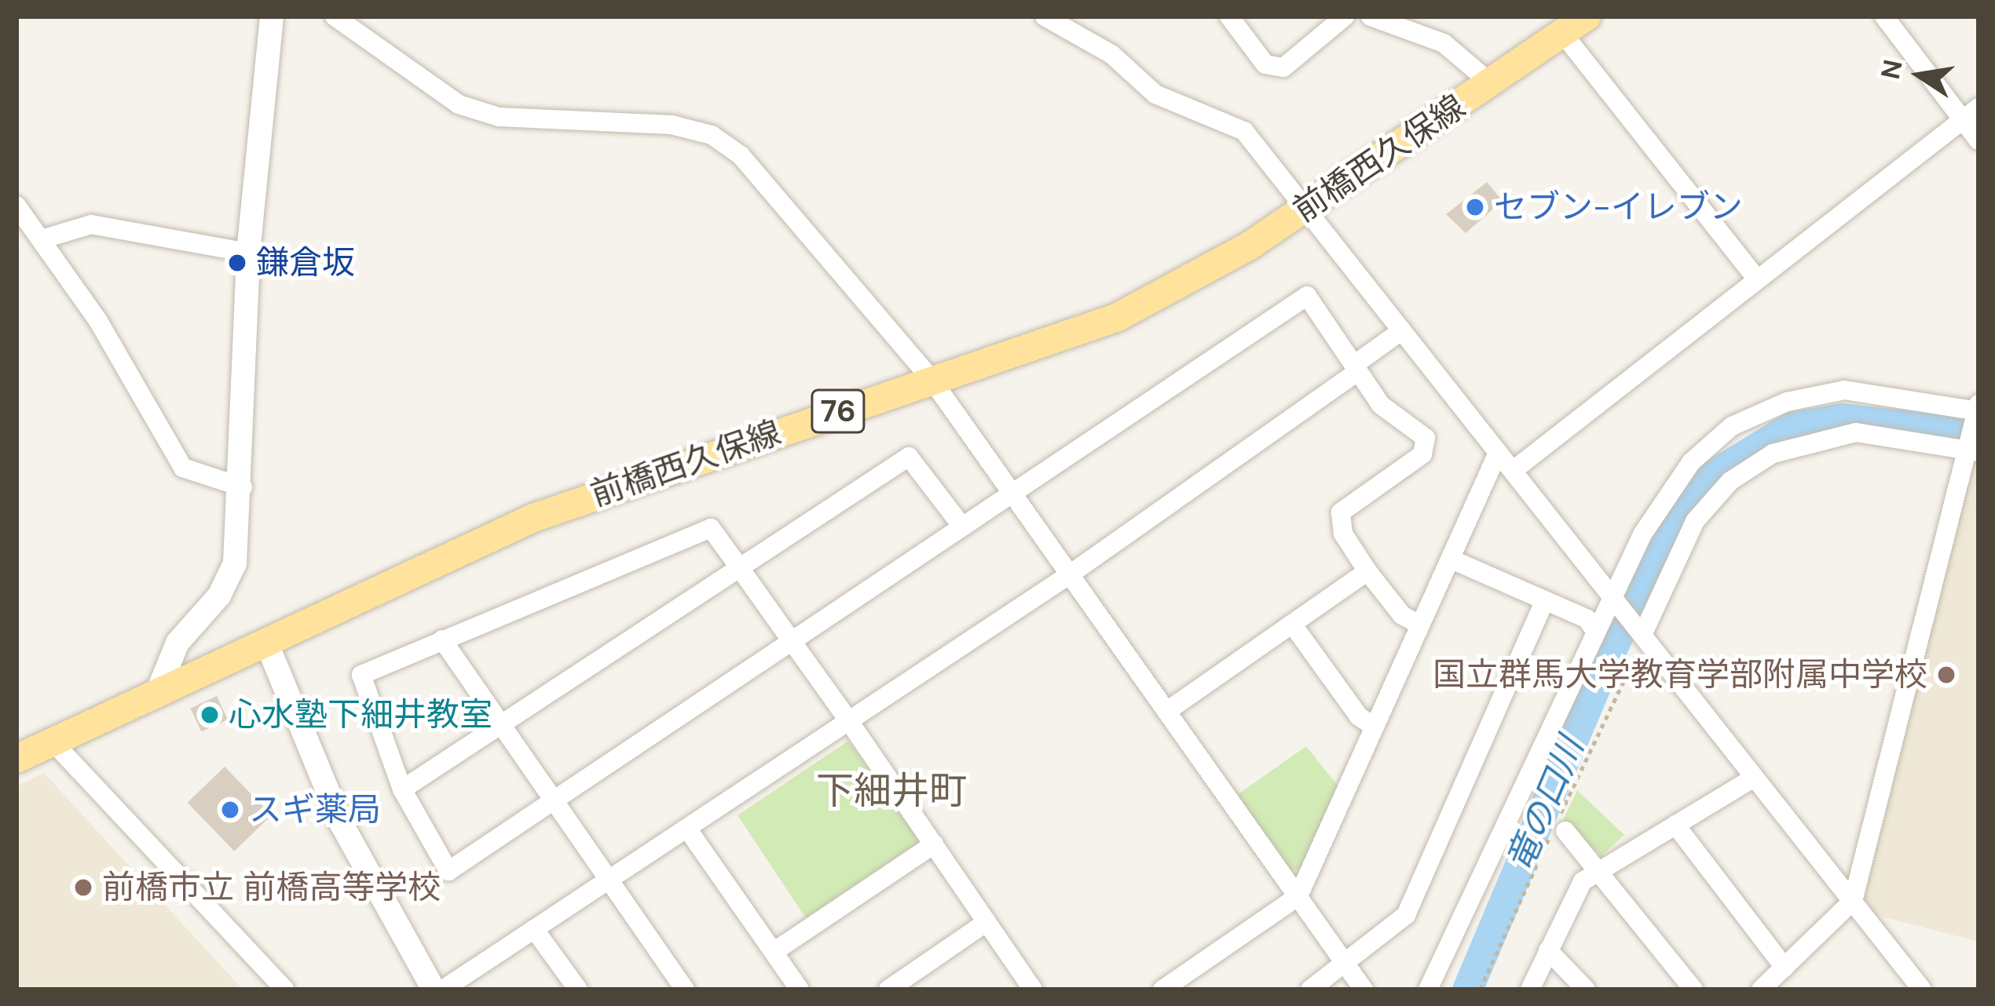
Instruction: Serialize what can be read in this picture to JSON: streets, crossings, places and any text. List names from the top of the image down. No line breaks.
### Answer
{"streets":{"main road":["前橋西久保線","76"]},"districts":["下細井町"],"water":["竜の口川"],"places":["セブン-イレブン","鎌倉坂","国立群馬大学教育学部附属中学校","心水塾下細井教室","スギ薬局","前橋市立 前橋高等学校"],"north":"left"}
